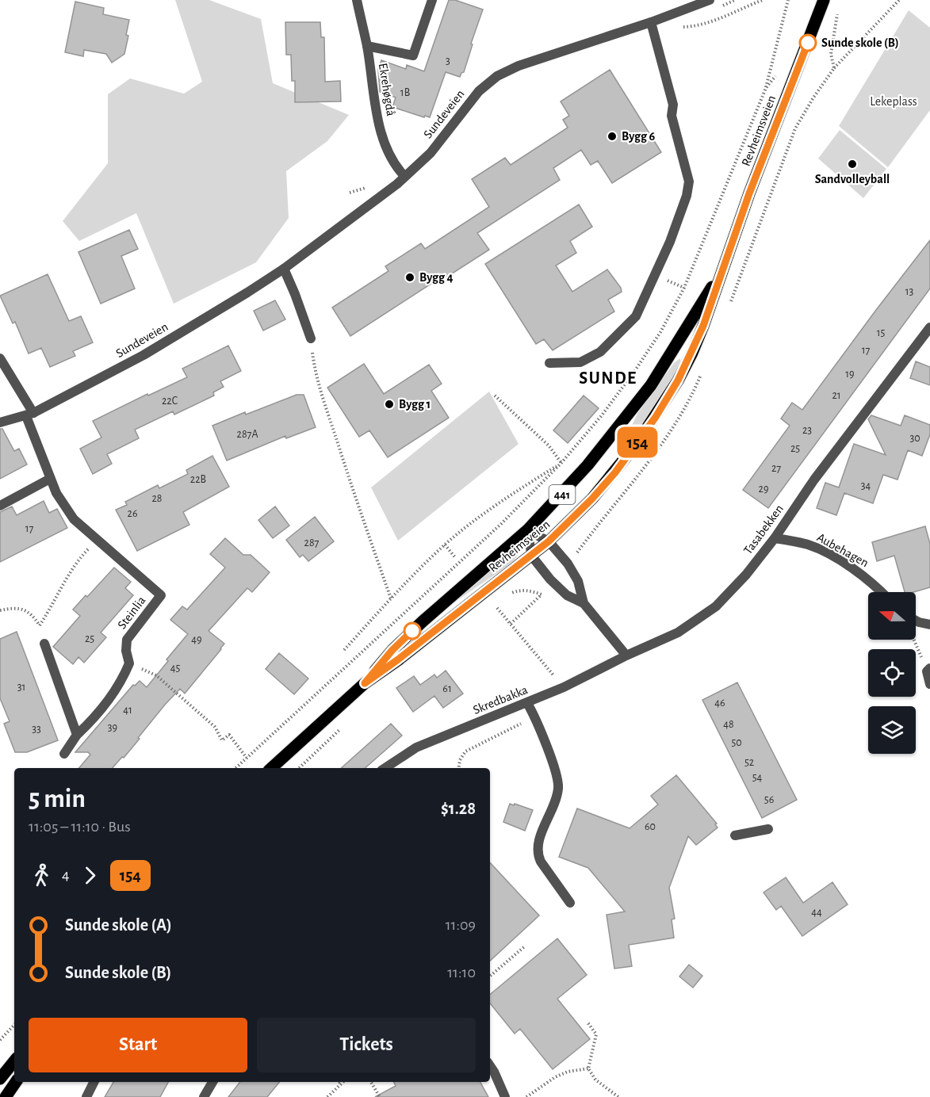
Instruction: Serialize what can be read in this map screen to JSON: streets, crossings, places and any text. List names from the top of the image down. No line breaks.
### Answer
{"streets":{"main road":["Revheimsveien","441"],"street":["Ekrehøgdå","Sundeveien","Tasabekken","Aubehagen","Steinlia","Skredbakka"]},"crossings":[["Ekrehøgdå","Sundeveien"],["Sundeveien","Steinlia"],["Tasabekken","Aubehagen"],["Tasabekken","Skredbakka"]],"districts":["SUNDE"],"parks":["Lekeplass"],"places":["Sunde skole (B)","Bygg 6","Sandvolleyball","Bygg 4","Bygg 1"],"lines":["bus line 154"],"house_numbers":["3","1B","13","15","17","19","21","22C","23","287A","30","25","27","22B","34","29","28","26","17","287","25","49","45","31","61","46","41","48","39","33","50","52","54","56","60","44"],"north":"left","page":{"on_map":"154","heading":["5 min","11:05 – 11:10 · Bus","$1.28"],"legs":["4","154"],"list":[{"name":"Sunde skole (A)","value":"11:09"},{"name":"Sunde skole (B)","value":"11:10"}],"buttons":["Start","Tickets"]}}
